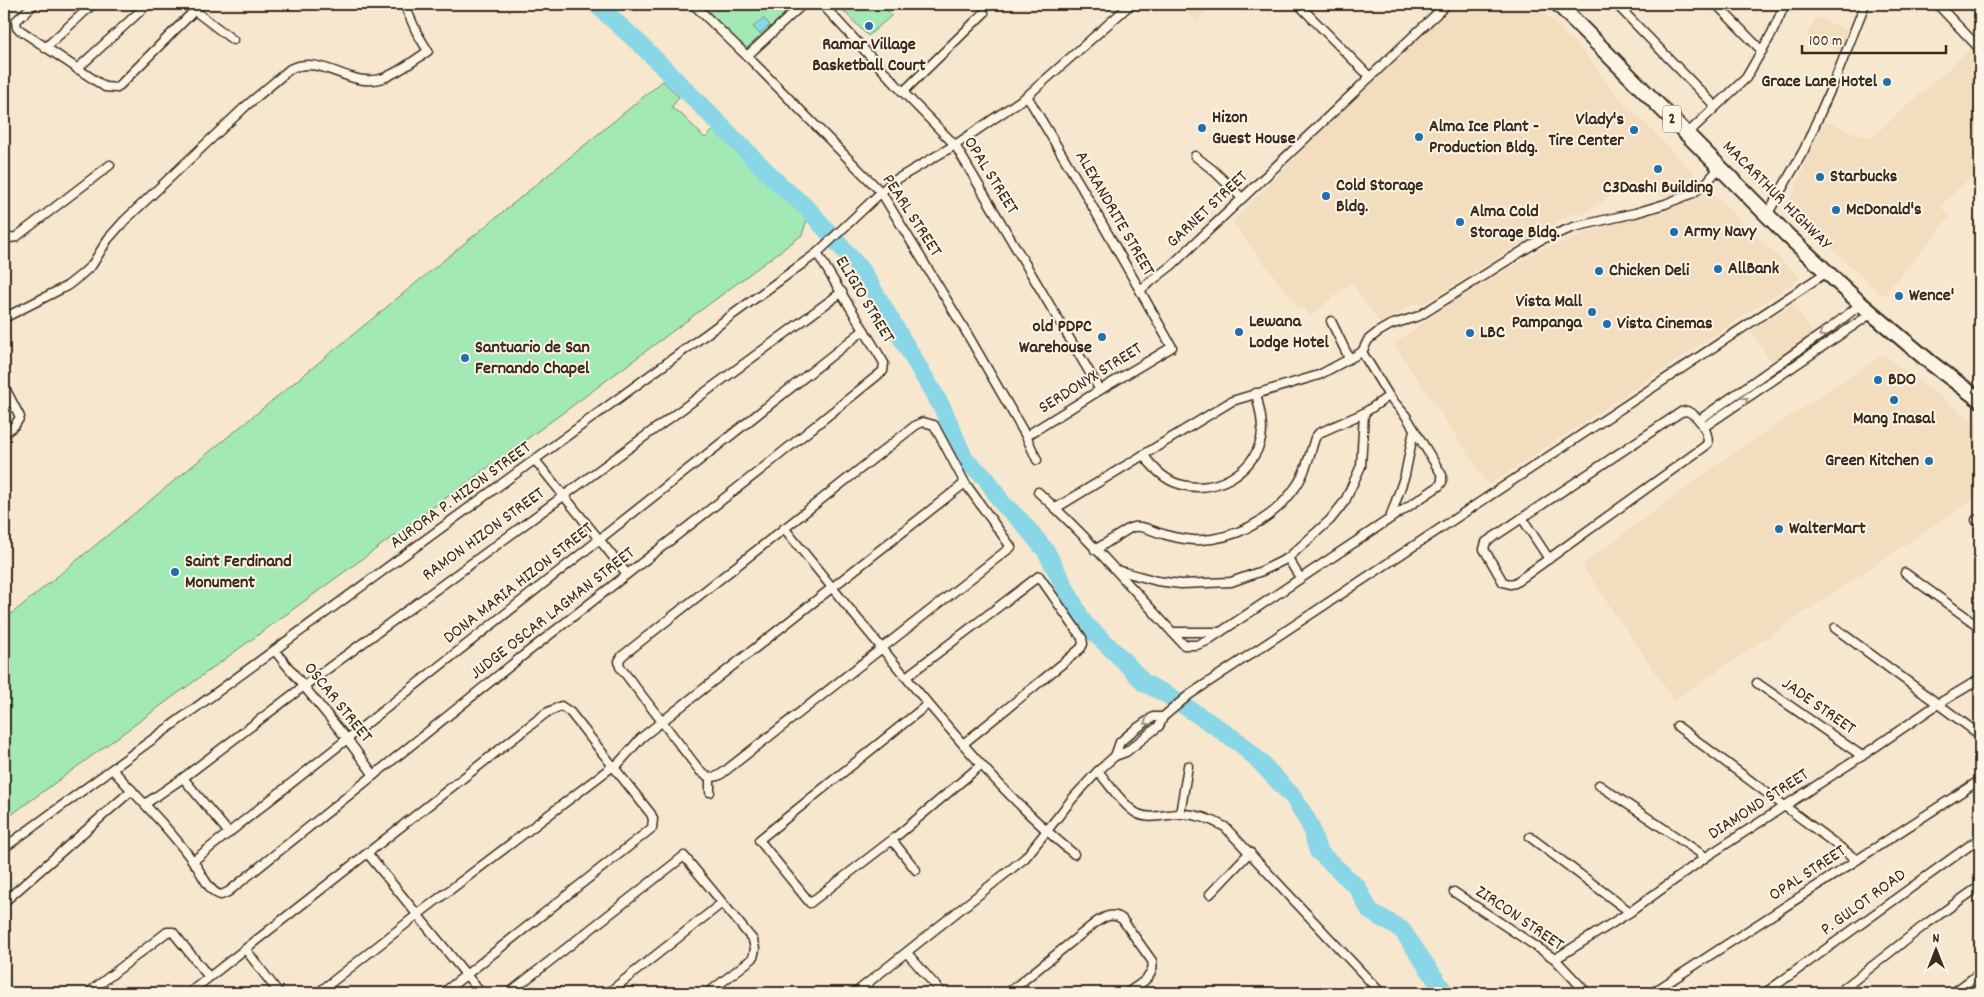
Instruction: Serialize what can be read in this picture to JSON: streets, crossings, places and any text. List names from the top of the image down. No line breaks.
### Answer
{"streets":{"highway":["2","MACARTHUR HIGHWAY"],"street":["OPAL STREET","GARNET STREET","ALEXANDRITE STREET","PEARL STREET","ELIGIO STREET","SERDONYX STREET","AURORA P. HIZON STREET","RAMON HIZON STREET","DONA MARIA HIZON STREET","JUDGE OSCAR LAGMAN STREET","OSCAR STREET","JADE STREET","DIAMOND STREET","P. GULOT ROAD","ZIRCON STREET"]},"crossings":[["OPAL STREET","SERDONYX STREET"],["OPAL STREET","AURORA P. HIZON STREET"],["GARNET STREET","ALEXANDRITE STREET"],["ALEXANDRITE STREET","SERDONYX STREET"],["ALEXANDRITE STREET","AURORA P. HIZON STREET"],["PEARL STREET","SERDONYX STREET"],["PEARL STREET","AURORA P. HIZON STREET"],["ELIGIO STREET","AURORA P. HIZON STREET"],["ELIGIO STREET","RAMON HIZON STREET"],["ELIGIO STREET","DONA MARIA HIZON STREET"],["ELIGIO STREET","JUDGE OSCAR LAGMAN STREET"],["AURORA P. HIZON STREET","OSCAR STREET"],["RAMON HIZON STREET","OSCAR STREET"],["DONA MARIA HIZON STREET","JUDGE OSCAR LAGMAN STREET"],["DONA MARIA HIZON STREET","OSCAR STREET"],["JUDGE OSCAR LAGMAN STREET","OSCAR STREET"],["JADE STREET","DIAMOND STREET"],["DIAMOND STREET","ZIRCON STREET"]],"places":["Ramar Village Basketball Court","Grace Lane Hotel","Hizon Guest House","Vlady's Tire Center","Alma Ice Plant - Production Bldg.","C3Dash1 Building","Starbucks","Cold Storage Bldg.","McDonald's","Alma Cold Storage Bldg.","Army Navy","AllBank","Chicken Deli","Wence'","Vista Mall Pampanga","Vista Cinemas","Lewana Lodge Hotel","LBC","old PDPC Warehouse","Santuario de San Fernando Chapel","BDO","Mang Inasal","Green Kitchen","WalterMart","Saint Ferdinand Monument"],"scale_bar":"100 m","north":"top"}
